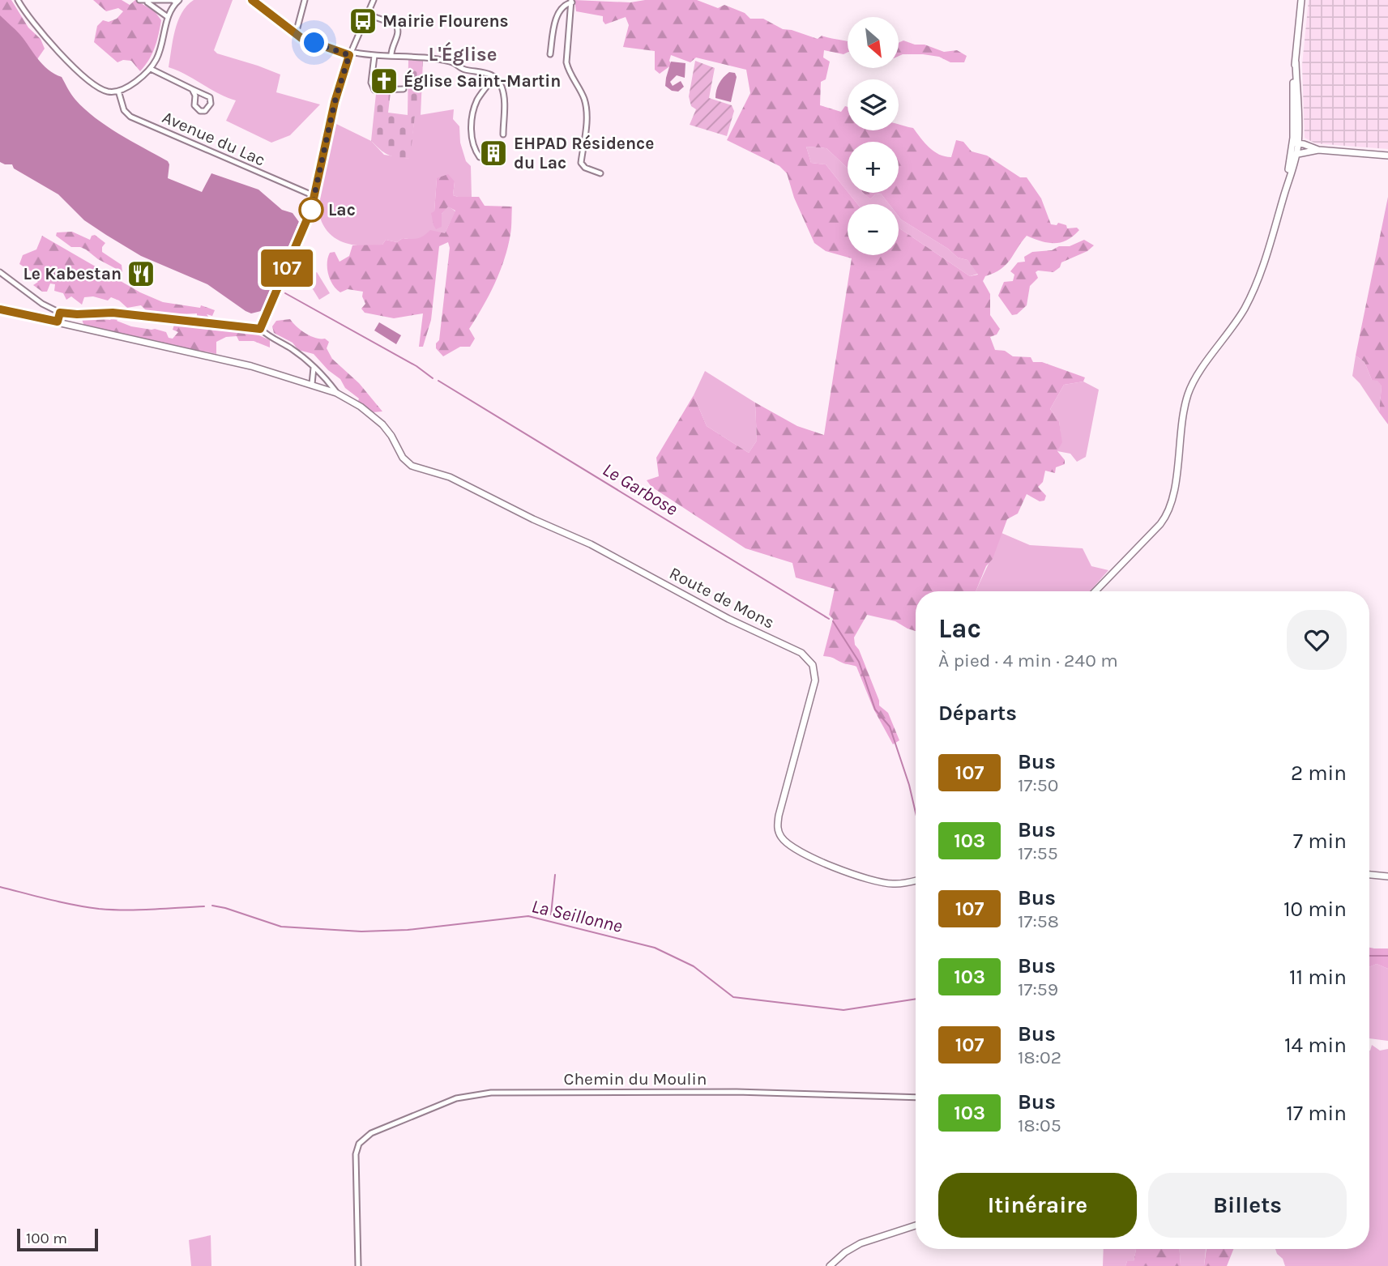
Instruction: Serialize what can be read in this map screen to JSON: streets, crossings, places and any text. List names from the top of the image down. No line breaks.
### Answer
{"streets":{"street":["Avenue du Lac","Route de Mons","Chemin du Moulin"]},"districts":["L'Église"],"water":["Le Garbose","La Seillonne"],"places":{"bus stop":["Mairie Flourens"],"church":["Église Saint-Martin"],"building":["EHPAD Résidence du Lac"],"other":["Lac"],"restaurant":["Le Kabestan"]},"lines":["bus line 107"],"scale_bar":"100 m","north":"bottom right","page":{"on_map":"107","map_buttons":["+","−"],"heading":[["Lac","À pied · 4 min · 240 m"],"Départs"],"list":[{"mark":"107","name":"Bus","note":"17:50","value":"2 min"},{"mark":"103","name":"Bus","note":"17:55","value":"7 min"},{"mark":"107","name":"Bus","note":"17:58","value":"10 min"},{"mark":"103","name":"Bus","note":"17:59","value":"11 min"},{"mark":"107","name":"Bus","note":"18:02","value":"14 min"},{"mark":"103","name":"Bus","note":"18:05","value":"17 min"}],"buttons":["Itinéraire","Billets"],"scale":"100 m"}}
